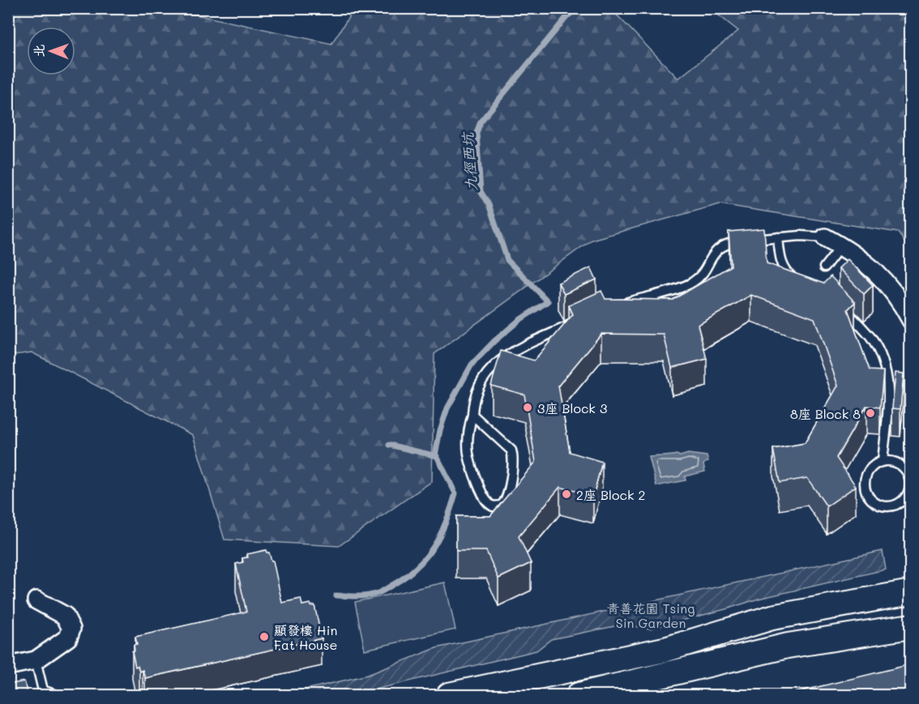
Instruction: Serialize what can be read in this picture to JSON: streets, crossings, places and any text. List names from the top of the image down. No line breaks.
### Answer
{"water":["九徑西坑"],"parks":["青善花園 Tsing Sin Garden"],"places":["3座 Block 3","8座 Block 8","2座 Block 2","顯發樓 Hin Fat House"],"north":"left"}
